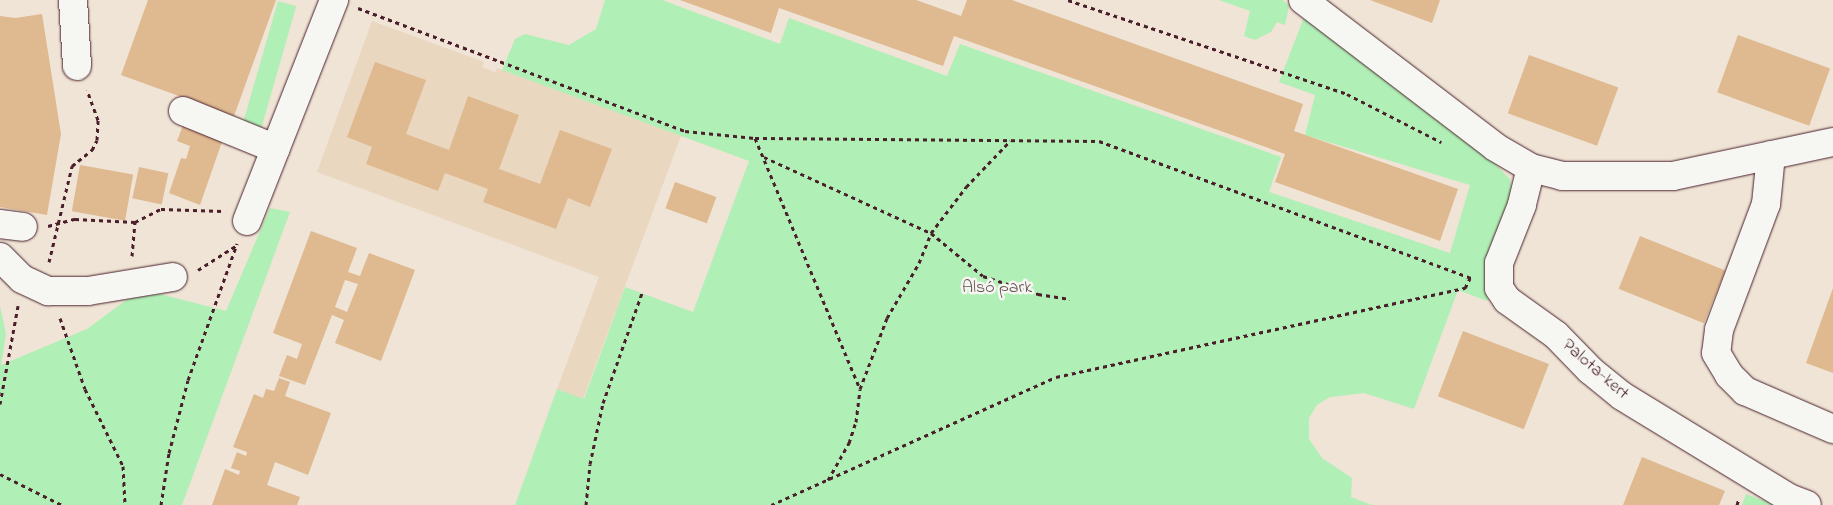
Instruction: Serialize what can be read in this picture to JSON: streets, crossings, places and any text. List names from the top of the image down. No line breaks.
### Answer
{"streets":{"street":["Palota-kert"]},"parks":["Alsó park"]}
